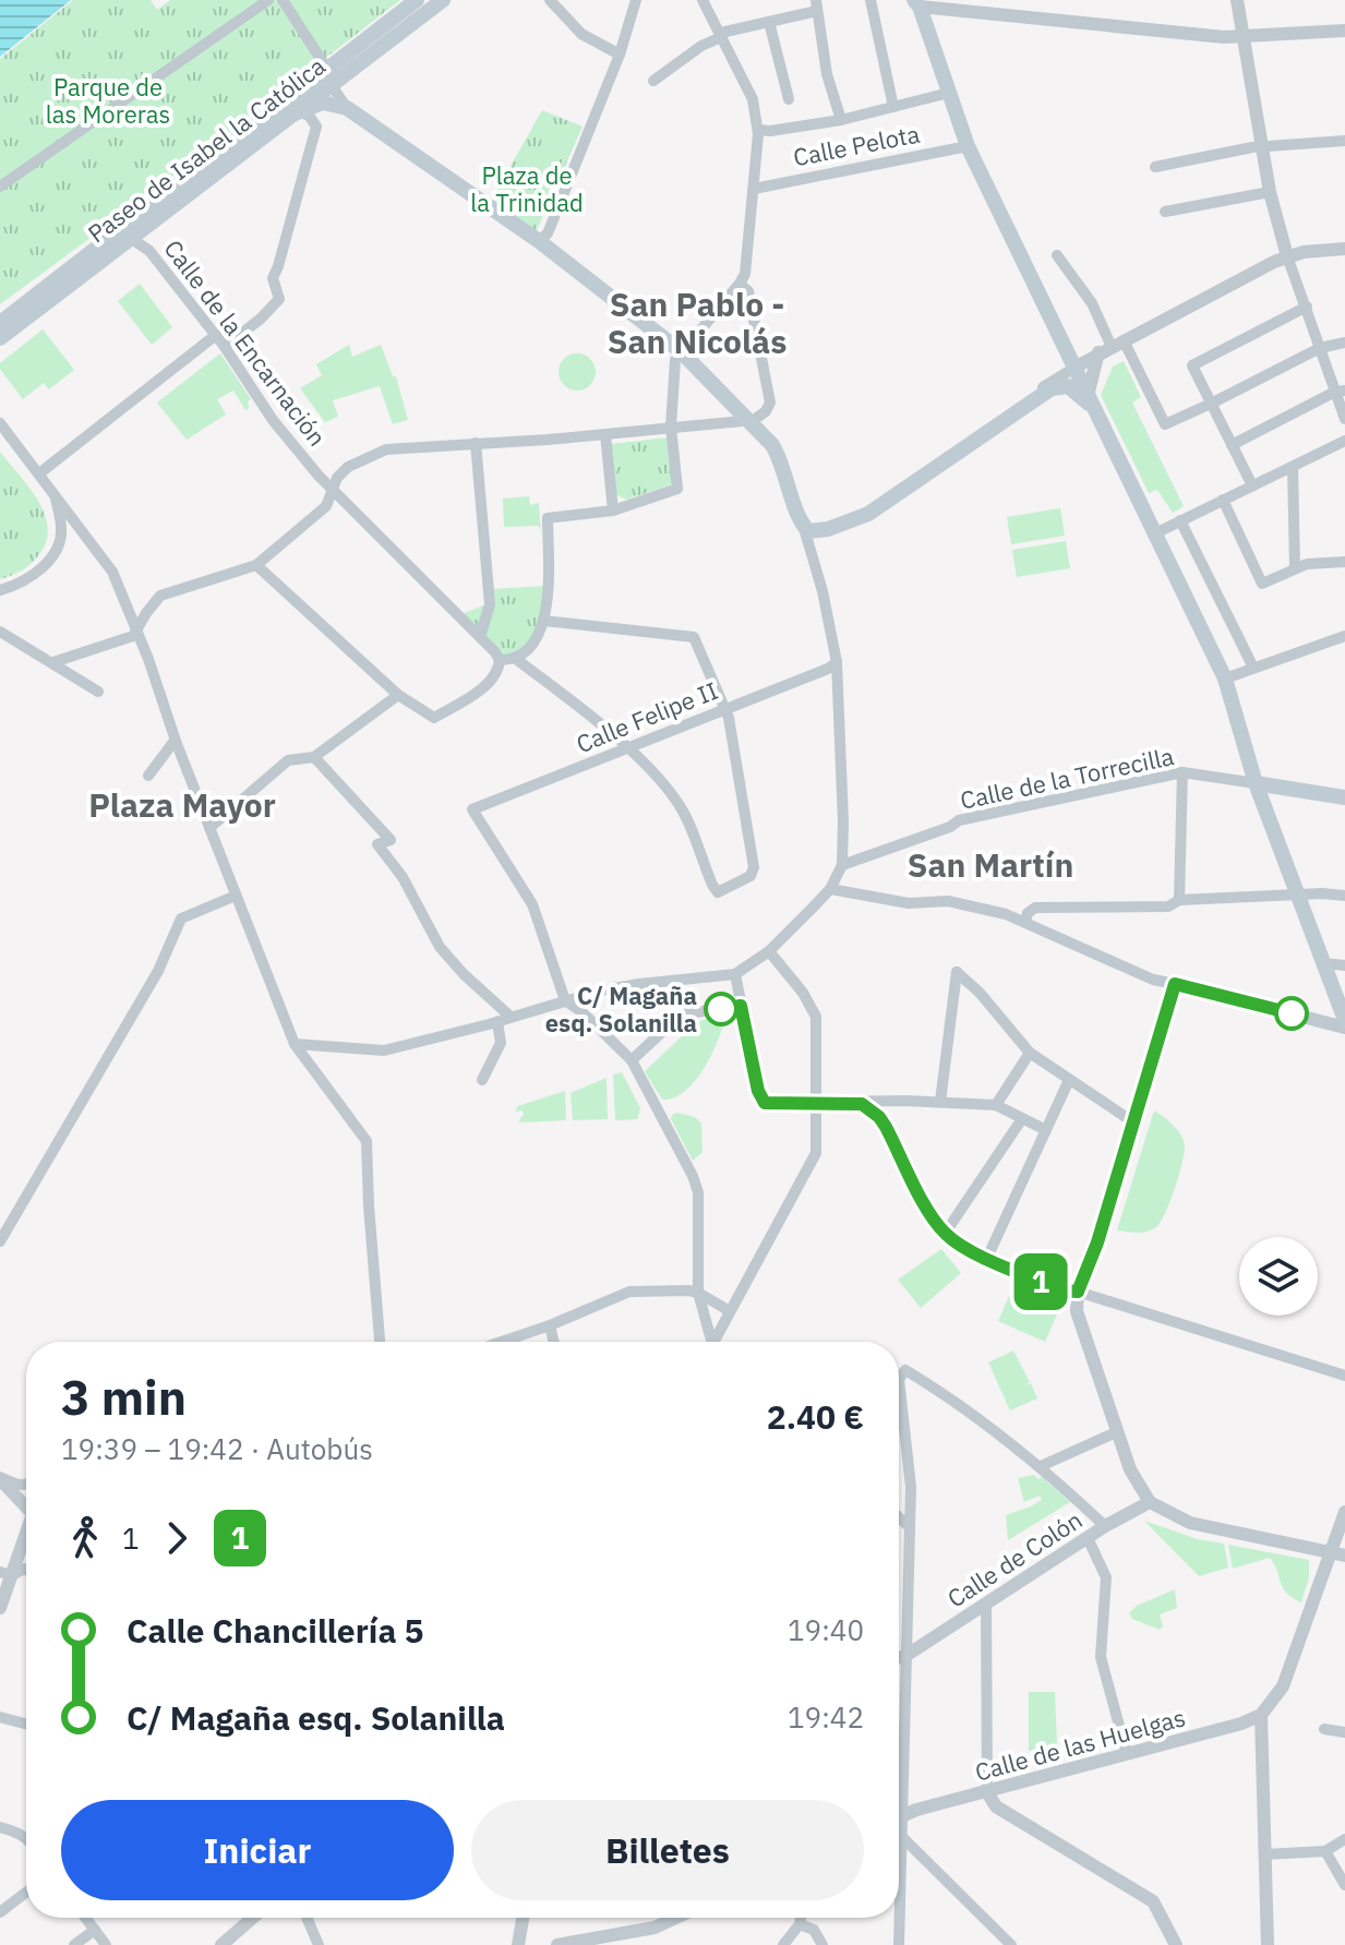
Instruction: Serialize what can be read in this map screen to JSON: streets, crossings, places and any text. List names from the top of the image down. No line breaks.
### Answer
{"streets":{"main road":["Paseo de Isabel la Católica"],"street":["Calle Pelota","Calle de la Encarnación","Calle Felipe II","Calle de la Torrecilla","Calle de Colón","Calle de las Huelgas"]},"crossings":[["Paseo de Isabel la Católica","Calle de la Encarnación"]],"districts":["San Pablo - San Nicolás","Plaza Mayor","San Martín"],"parks":["Parque de las Moreras","Plaza de la Trinidad"],"places":["C/ Magaña esq. Solanilla"],"lines":["bus line 1"],"page":{"on_map":"1","heading":["3 min","19:39 – 19:42 · Autobús","2.40 €"],"legs":["1","1"],"list":[{"name":"Calle Chancillería 5","value":"19:40"},{"name":"C/ Magaña esq. Solanilla","value":"19:42"}],"buttons":["Iniciar","Billetes"]}}
